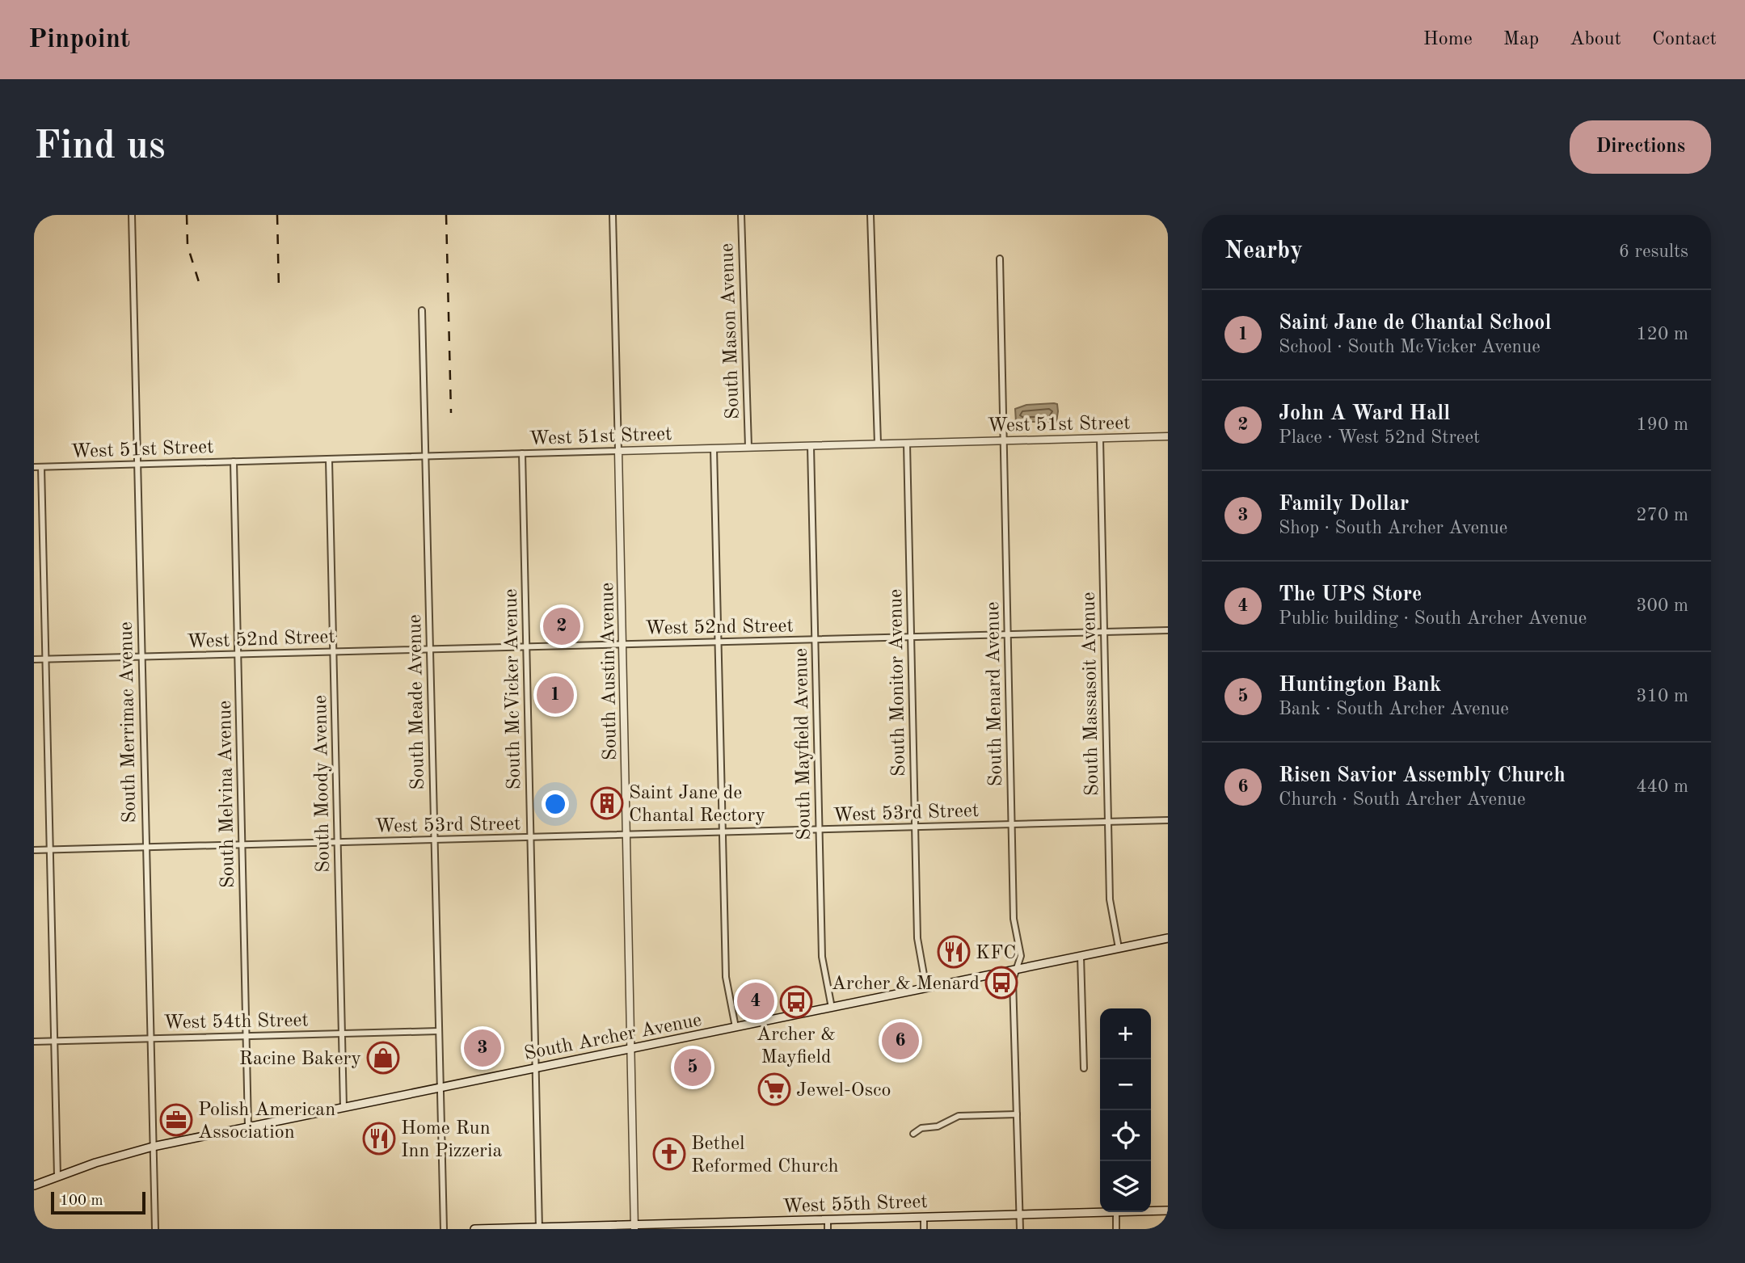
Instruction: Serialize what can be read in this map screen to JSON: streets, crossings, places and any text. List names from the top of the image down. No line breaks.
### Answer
{"streets":{"main road":["South Archer Avenue","West 55th Street"],"street":["South Mason Avenue","West 51st Street","West 52nd Street","South Austin Avenue","South Monitor Avenue","South McVicker Avenue","South Menard Avenue","South Massasoit Avenue","South Meade Avenue","South Merrimac Avenue","South Mayfield Avenue","South Moody Avenue","South Melvina Avenue","West 53rd Street","West 54th Street"]},"crossings":[["South Mason Avenue","West 51st Street"],["South Mason Avenue","West 52nd Street"],["South Mason Avenue","West 53rd Street"],["South Mason Avenue","South Archer Avenue"],["West 51st Street","South Austin Avenue"],["West 51st Street","South Monitor Avenue"],["West 51st Street","South McVicker Avenue"],["West 51st Street","South Menard Avenue"],["West 51st Street","South Massasoit Avenue"],["West 51st Street","South Meade Avenue"],["West 51st Street","South Merrimac Avenue"],["West 51st Street","South Mayfield Avenue"],["West 51st Street","South Moody Avenue"],["West 51st Street","South Melvina Avenue"],["West 52nd Street","South Austin Avenue"],["West 52nd Street","South Monitor Avenue"],["West 52nd Street","South McVicker Avenue"],["West 52nd Street","South Menard Avenue"],["West 52nd Street","South Massasoit Avenue"],["West 52nd Street","South Meade Avenue"],["West 52nd Street","South Merrimac Avenue"],["West 52nd Street","South Mayfield Avenue"],["West 52nd Street","South Moody Avenue"],["West 52nd Street","South Melvina Avenue"],["South Austin Avenue","West 53rd Street"],["South Austin Avenue","South Archer Avenue"],["South Austin Avenue","West 55th Street"],["South Monitor Avenue","West 53rd Street"],["South Monitor Avenue","South Archer Avenue"],["South McVicker Avenue","West 53rd Street"],["South McVicker Avenue","South Archer Avenue"],["South McVicker Avenue","West 55th Street"],["South Menard Avenue","West 53rd Street"],["South Menard Avenue","South Archer Avenue"],["South Menard Avenue","West 55th Street"],["South Massasoit Avenue","West 53rd Street"],["South Massasoit Avenue","South Archer Avenue"],["South Meade Avenue","West 53rd Street"],["South Meade Avenue","West 54th Street"],["South Meade Avenue","South Archer Avenue"],["South Merrimac Avenue","West 53rd Street"],["South Merrimac Avenue","West 54th Street"],["South Merrimac Avenue","South Archer Avenue"],["South Mayfield Avenue","West 53rd Street"],["South Mayfield Avenue","South Archer Avenue"],["South Moody Avenue","West 53rd Street"],["South Moody Avenue","West 54th Street"],["South Moody Avenue","South Archer Avenue"],["South Melvina Avenue","West 53rd Street"],["South Melvina Avenue","West 54th Street"],["South Melvina Avenue","South Archer Avenue"]],"places":{"building":["Saint Jane de Chantal Rectory"],"restaurant":["KFC","Home Run Inn Pizzeria"],"bus stop":["Archer & Menard","Archer & Mayfield"],"shop":["Racine Bakery"],"supermarket":["Jewel-Osco"],"office":["Polish American Association"],"church":["Bethel Reformed Church"]},"scale_bar":"100 m","page":{"header":"Pinpoint","nav":["Home","Map","About","Contact"],"buttons":"Directions","title":"Find us","heading":["Nearby","6 results"],"list":[{"mark":"1","name":"Saint Jane de Chantal School","note":"School · South McVicker Avenue","value":"120 m"},{"mark":"2","name":"John A Ward Hall","note":"Place · West 52nd Street","value":"190 m"},{"mark":"3","name":"Family Dollar","note":"Shop · South Archer Avenue","value":"270 m"},{"mark":"4","name":"The UPS Store","note":"Public building · South Archer Avenue","value":"300 m"},{"mark":"5","name":"Huntington Bank","note":"Bank · South Archer Avenue","value":"310 m"},{"mark":"6","name":"Risen Savior Assembly Church","note":"Church · South Archer Avenue","value":"440 m"}],"pins":["2","1","4","6","3","5"],"map_buttons":["+","−"],"scale":"100 m"}}
